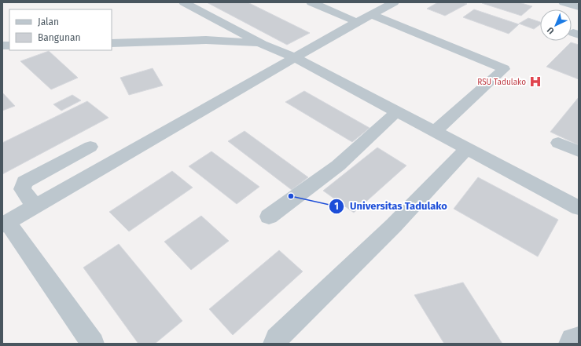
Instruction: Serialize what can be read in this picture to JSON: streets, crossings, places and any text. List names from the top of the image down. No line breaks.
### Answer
{"places":{"hospital":["RSU Tadulako"],"other":["Universitas Tadulako"]},"legend":["Jalan","Bangunan"],"north":"bottom left"}
